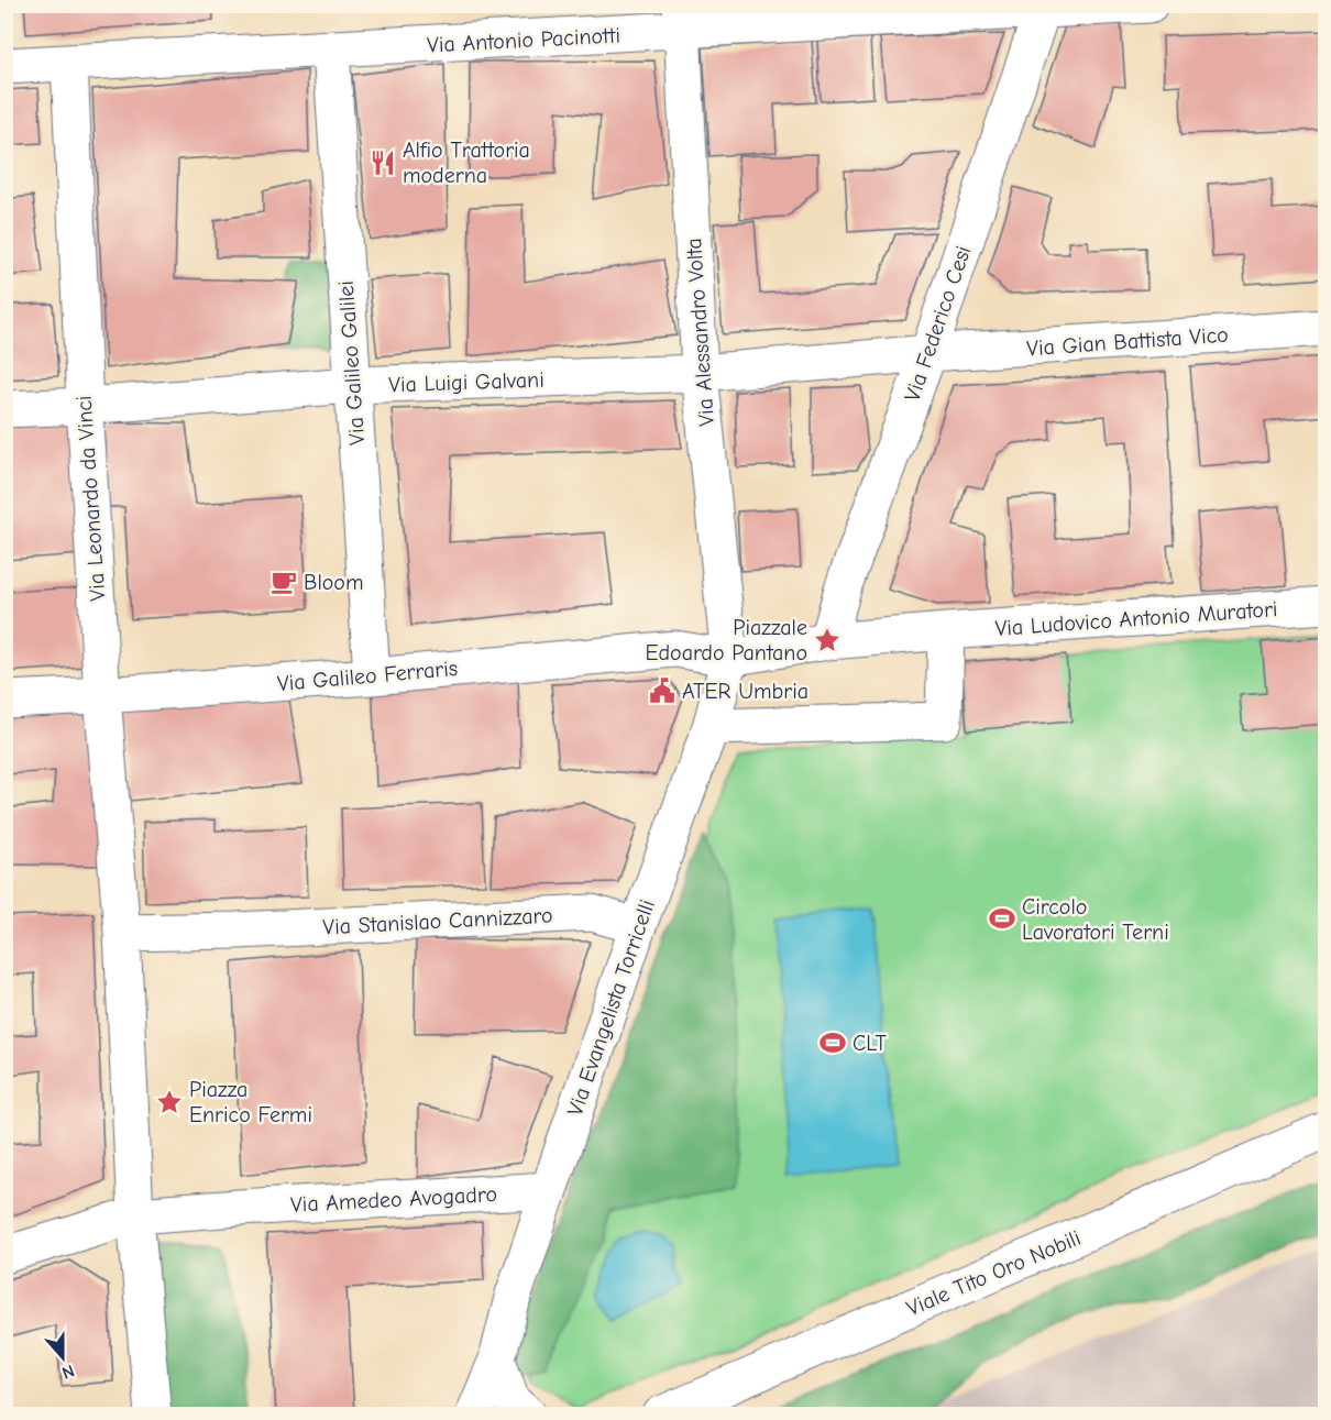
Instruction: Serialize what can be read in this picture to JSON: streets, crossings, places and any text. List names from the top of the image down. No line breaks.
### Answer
{"streets":{"street":["Via Antonio Pacinotti","Via Federico Cesi","Via Alessandro Volta","Via Gian Battista Vico","Via Galileo Galilei","Via Luigi Galvani","Via Leonardo da Vinci","Via Ludovico Antonio Muratori","Via Galileo Ferraris","Via Stanislao Cannizzaro","Via Evangelista Torricelli","Via Amedeo Avogadro","Viale Tito Oro Nobili"]},"crossings":[["Via Antonio Pacinotti","Via Federico Cesi"],["Via Antonio Pacinotti","Via Alessandro Volta"],["Via Antonio Pacinotti","Via Galileo Galilei"],["Via Antonio Pacinotti","Via Leonardo da Vinci"],["Via Federico Cesi","Via Gian Battista Vico"],["Via Federico Cesi","Via Luigi Galvani"],["Via Alessandro Volta","Via Luigi Galvani"],["Via Alessandro Volta","Via Galileo Ferraris"],["Via Alessandro Volta","Via Evangelista Torricelli"],["Via Gian Battista Vico","Via Luigi Galvani"],["Via Galileo Galilei","Via Luigi Galvani"],["Via Galileo Galilei","Via Galileo Ferraris"],["Via Luigi Galvani","Via Leonardo da Vinci"],["Via Leonardo da Vinci","Via Galileo Ferraris"],["Via Leonardo da Vinci","Via Stanislao Cannizzaro"],["Via Galileo Ferraris","Via Evangelista Torricelli"],["Via Stanislao Cannizzaro","Via Evangelista Torricelli"],["Via Evangelista Torricelli","Via Amedeo Avogadro"]],"places":{"restaurant":["Alfio Trattoria moderna"],"cafe":["Bloom"],"place":["Piazzale Edoardo Pantano","Piazza Enrico Fermi"],"public building":["ATER Umbria"],"sports":["Circolo Lavoratori Terni","CLT"]},"north":"bottom"}
